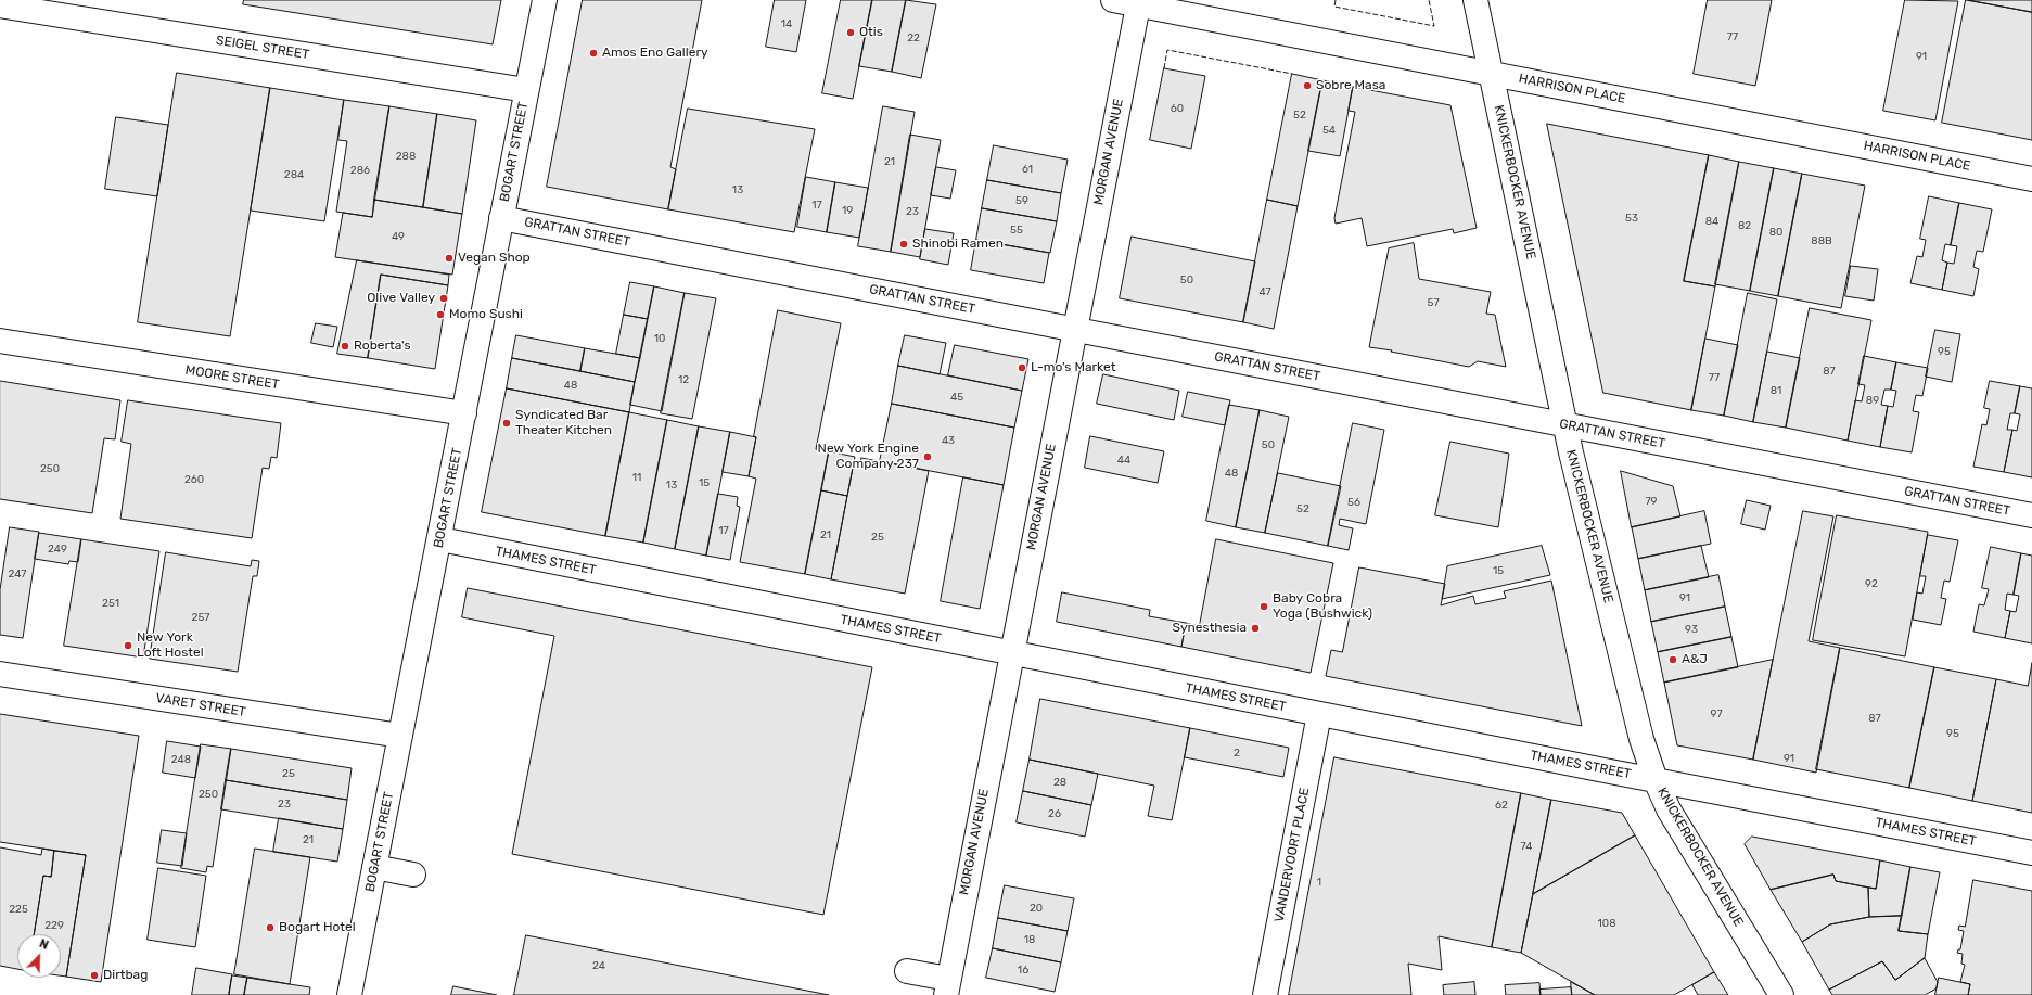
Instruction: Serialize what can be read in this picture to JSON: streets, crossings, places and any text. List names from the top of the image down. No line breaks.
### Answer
{"streets":{"street":["SEIGEL STREET","HARRISON PLACE","BOGART STREET","MORGAN AVENUE","KNICKERBOCKER AVENUE","GRATTAN STREET","MOORE STREET","THAMES STREET","VARET STREET","VANDERVOORT PLACE"]},"crossings":[["SEIGEL STREET","BOGART STREET"],["HARRISON PLACE","MORGAN AVENUE"],["HARRISON PLACE","KNICKERBOCKER AVENUE"],["BOGART STREET","GRATTAN STREET"],["BOGART STREET","MOORE STREET"],["BOGART STREET","THAMES STREET"],["BOGART STREET","VARET STREET"],["MORGAN AVENUE","GRATTAN STREET"],["MORGAN AVENUE","THAMES STREET"],["KNICKERBOCKER AVENUE","GRATTAN STREET"],["KNICKERBOCKER AVENUE","THAMES STREET"],["THAMES STREET","VANDERVOORT PLACE"]],"places":["Otis","Amos Eno Gallery","Sobre Masa","Shinobi Ramen","Vegan Shop","Olive Valley","Momo Sushi","Roberta's","L-mo's Market","Syndicated Bar Theater Kitchen","New York Engine Company 237","Baby Cobra Yoga (Bushwick)","Synesthesia","New York Loft Hostel","A&J","Bogart Hotel","Dirtbag"],"house_numbers":["14","77","22","91","60","52","54","288","21","61","286","284","13","59","17","19","23","53","84","82","55","80","49","88B","50","47","57","10","95","87","77","12","48","81","45","89","43","50","44","250","48","11","260","15","13","79","56","52","17","21","25","249","15","247","92","91","251","257","93","97","87","95","2","91","248","25","28","250","23","62","26","21","74","1","20","225","108","229","18","24","16"],"north":"top right"}
